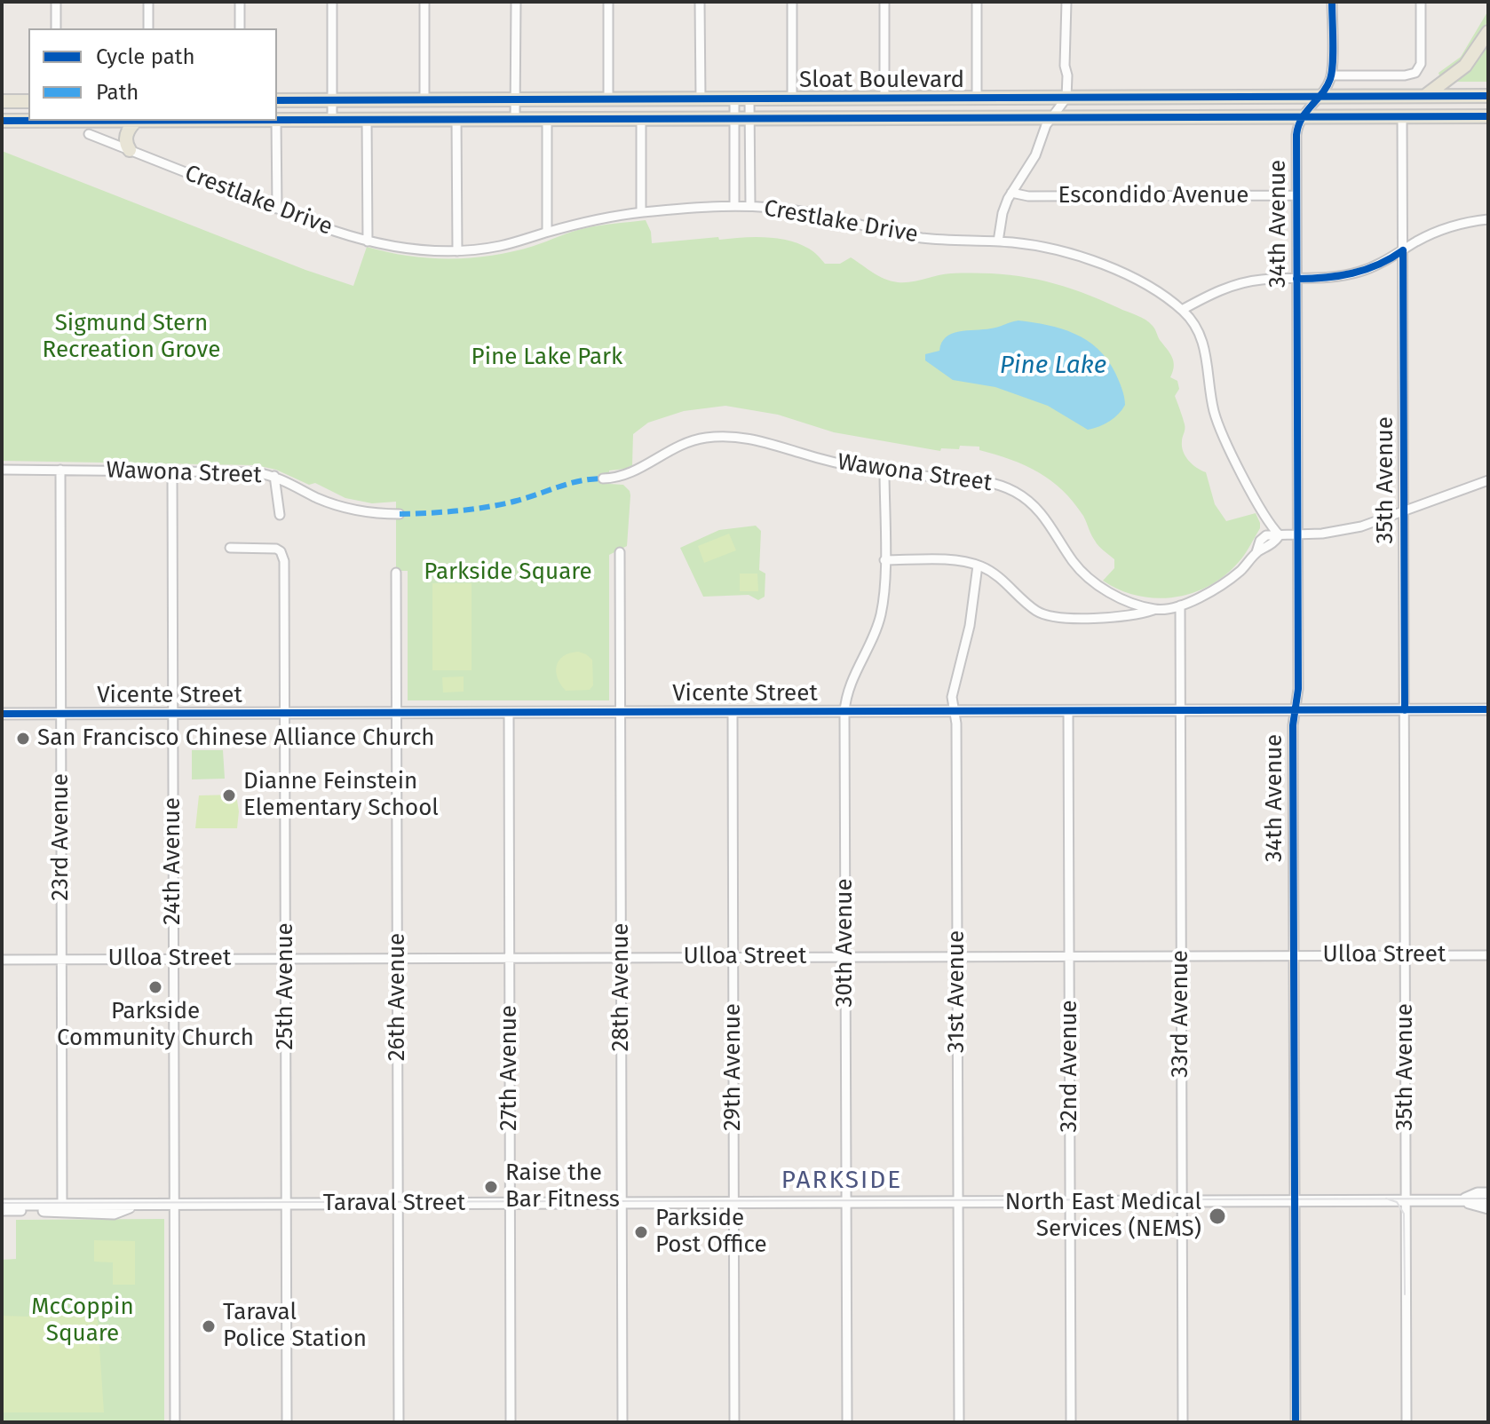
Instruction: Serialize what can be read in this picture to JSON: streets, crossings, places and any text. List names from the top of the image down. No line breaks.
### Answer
{"streets":{"main road":["Sloat Boulevard"],"street":["Escondido Avenue","Crestlake Drive","34th Avenue","Wawona Street","35th Avenue","Vicente Street","23rd Avenue","24th Avenue","30th Avenue","Ulloa Street","25th Avenue","28th Avenue","31st Avenue","26th Avenue","33rd Avenue","32nd Avenue","29th Avenue","27th Avenue","Taraval Street"]},"crossings":[["Sloat Boulevard","34th Avenue"],["Sloat Boulevard","35th Avenue"],["Escondido Avenue","34th Avenue"],["34th Avenue","Vicente Street"],["34th Avenue","Ulloa Street"],["34th Avenue","Taraval Street"],["Wawona Street","23rd Avenue"],["Wawona Street","24th Avenue"],["Wawona Street","30th Avenue"],["35th Avenue","Vicente Street"],["35th Avenue","Ulloa Street"],["35th Avenue","Taraval Street"],["Vicente Street","23rd Avenue"],["Vicente Street","24th Avenue"],["Vicente Street","30th Avenue"],["Vicente Street","25th Avenue"],["Vicente Street","28th Avenue"],["Vicente Street","31st Avenue"],["Vicente Street","26th Avenue"],["Vicente Street","33rd Avenue"],["Vicente Street","32nd Avenue"],["Vicente Street","29th Avenue"],["Vicente Street","27th Avenue"],["23rd Avenue","Ulloa Street"],["23rd Avenue","Taraval Street"],["24th Avenue","Ulloa Street"],["24th Avenue","Taraval Street"],["30th Avenue","Ulloa Street"],["30th Avenue","Taraval Street"],["Ulloa Street","25th Avenue"],["Ulloa Street","28th Avenue"],["Ulloa Street","31st Avenue"],["Ulloa Street","26th Avenue"],["Ulloa Street","33rd Avenue"],["Ulloa Street","32nd Avenue"],["Ulloa Street","29th Avenue"],["Ulloa Street","27th Avenue"],["25th Avenue","Taraval Street"],["28th Avenue","Taraval Street"],["31st Avenue","Taraval Street"],["26th Avenue","Taraval Street"],["33rd Avenue","Taraval Street"],["32nd Avenue","Taraval Street"],["29th Avenue","Taraval Street"],["27th Avenue","Taraval Street"]],"districts":["PARKSIDE"],"water":["Pine Lake"],"parks":["Sigmund Stern Recreation Grove","Pine Lake Park","Parkside Square","McCoppin Square"],"places":["San Francisco Chinese Alliance Church","Dianne Feinstein Elementary School","Parkside Community Church","Raise the Bar Fitness","North East Medical Services (NEMS)","Parkside Post Office","Taraval Police Station"],"legend":["Cycle path","Path"]}
